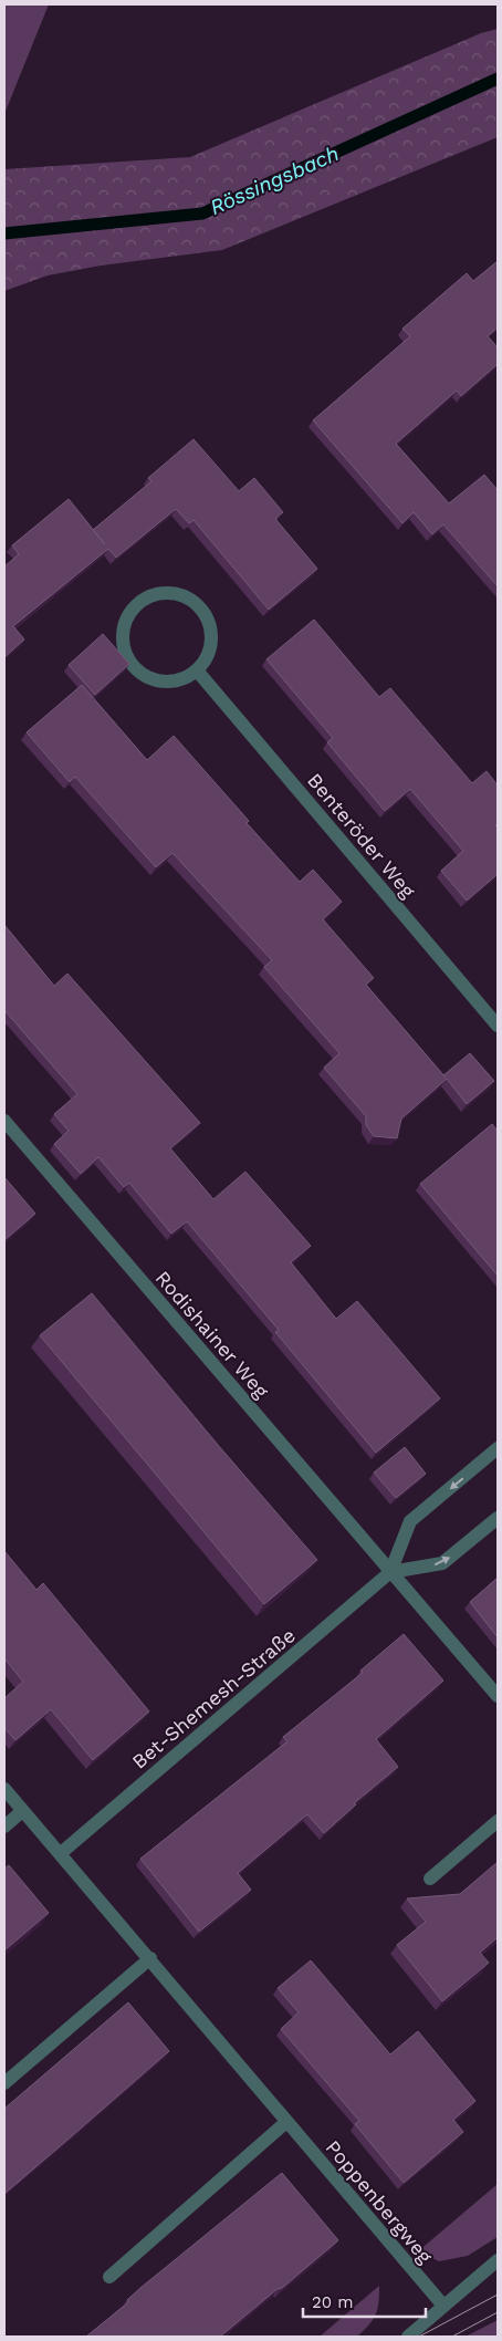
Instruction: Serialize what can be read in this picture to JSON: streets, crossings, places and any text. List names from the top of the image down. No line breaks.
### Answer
{"streets":{"street":["Benteröder Weg","Rodishainer Weg","Bet-Shemesh-Straße","Poppenbergweg"]},"crossings":[["Rodishainer Weg","Bet-Shemesh-Straße"],["Bet-Shemesh-Straße","Poppenbergweg"]],"water":["Rössingsbach"],"scale_bar":"20 m"}
